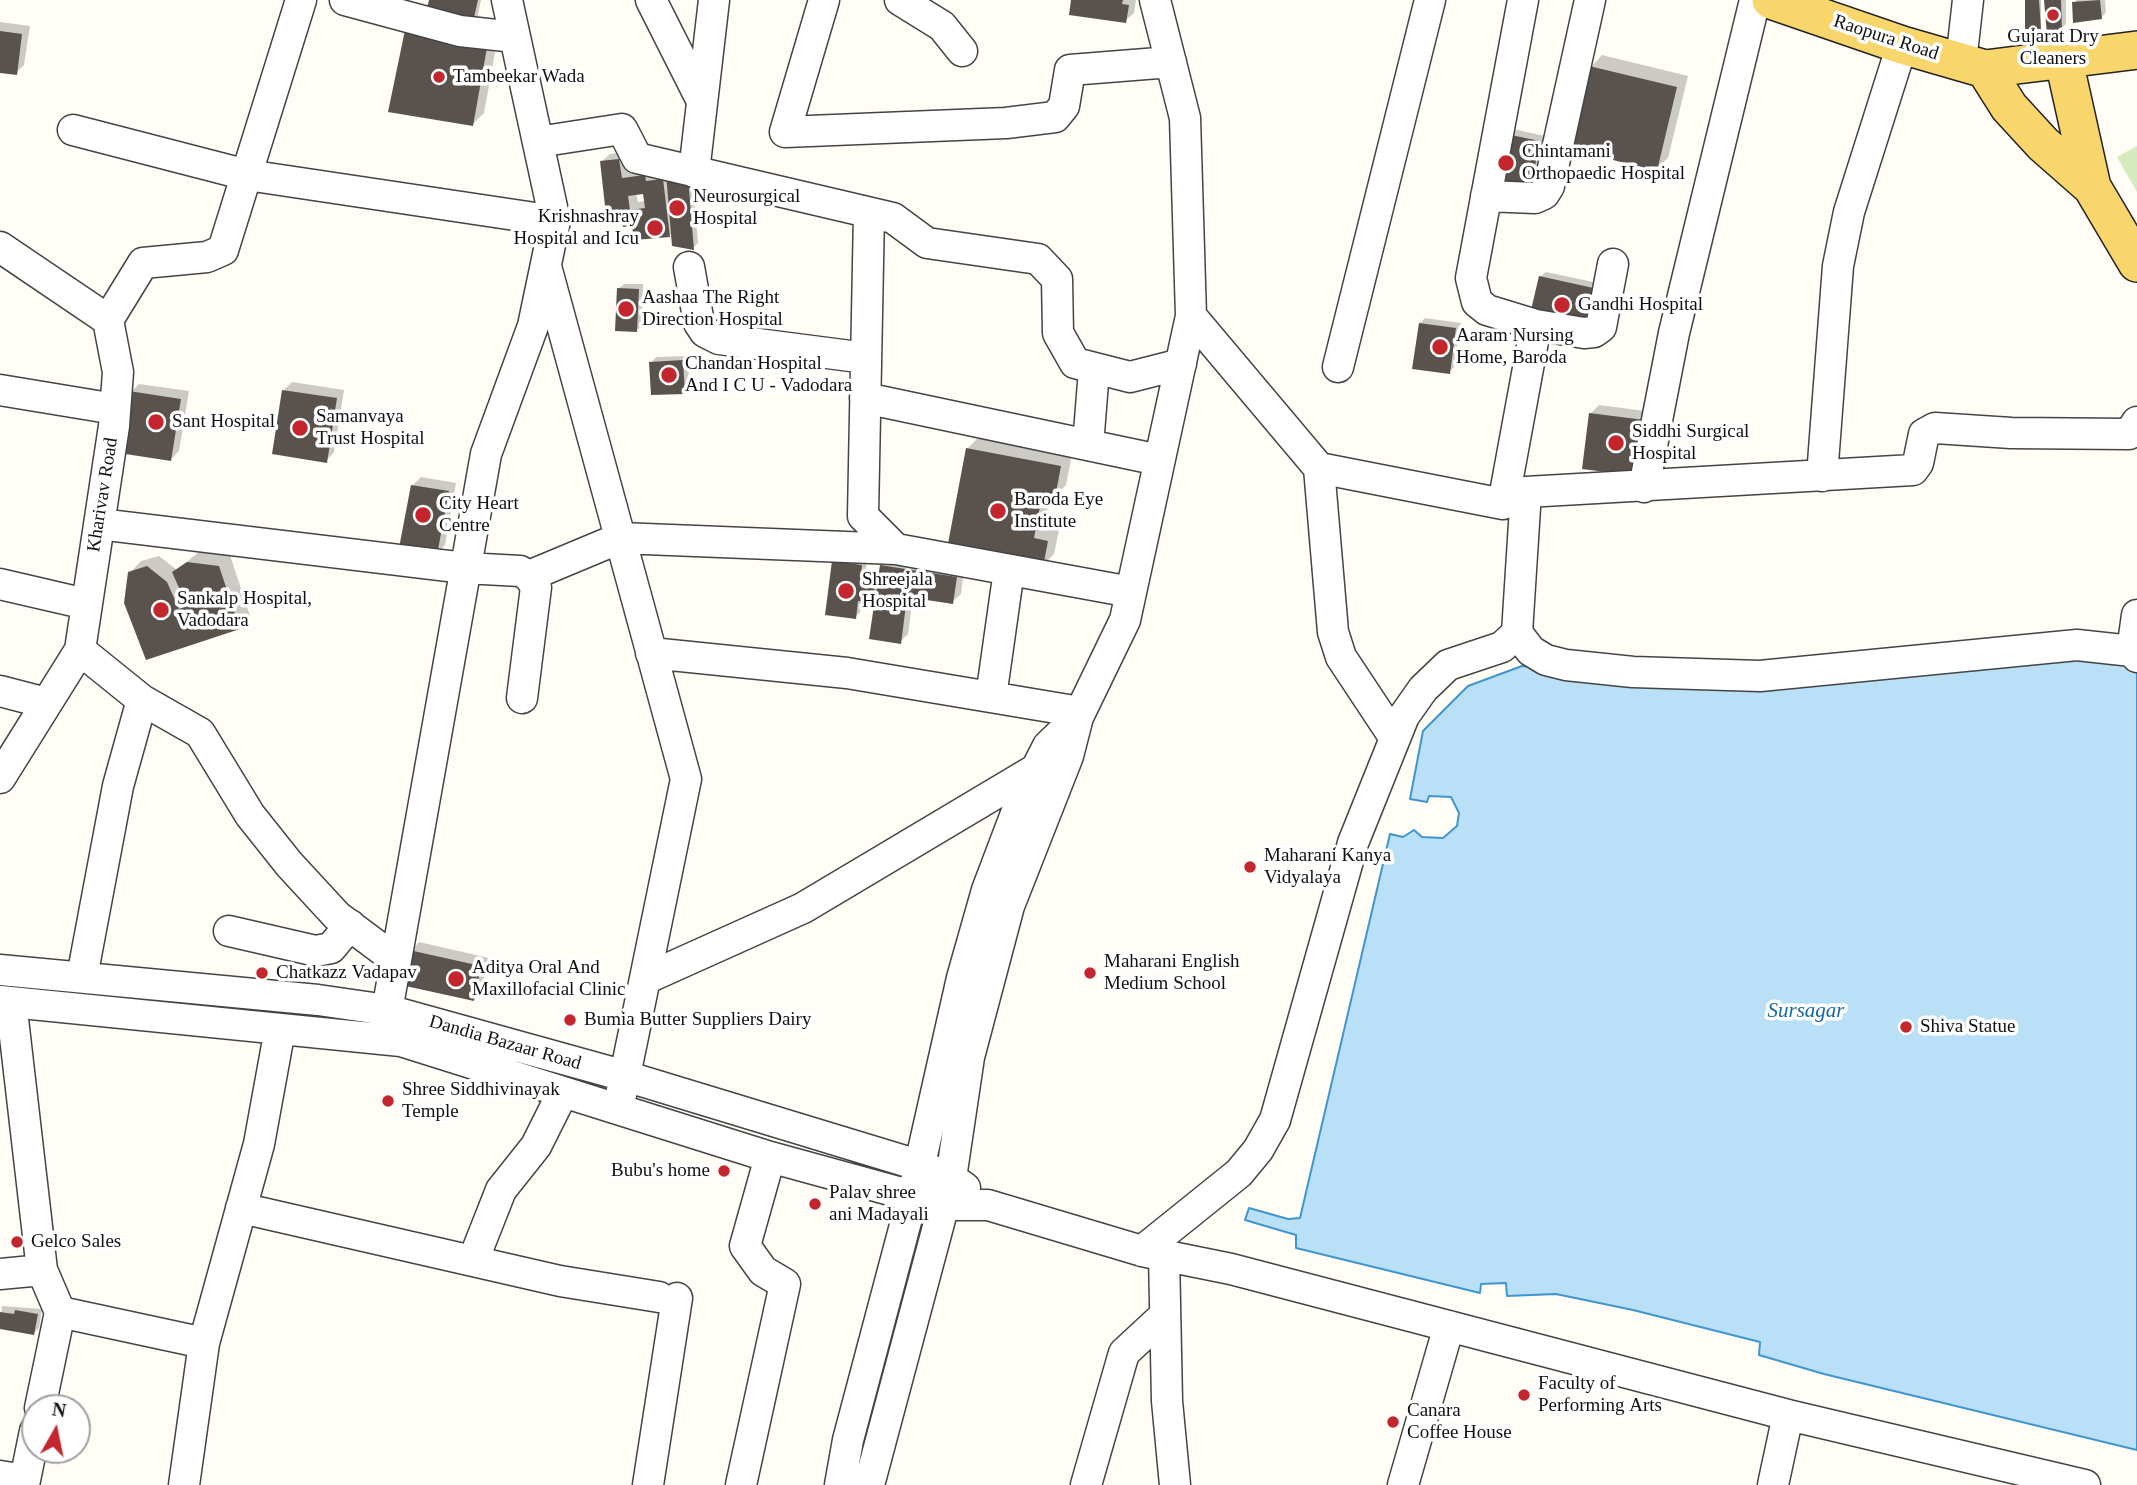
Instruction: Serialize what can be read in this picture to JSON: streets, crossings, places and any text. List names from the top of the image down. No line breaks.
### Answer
{"streets":{"main road":["Raopura Road"],"street":["Kharivav Road","Dandia Bazaar Road"]},"water":["Sursagar"],"places":["Gujarat Dry Cleaners","Tambeekar Wada","Chintamani Orthopaedic Hospital","Neurosurgical Hospital","Krishnashray Hospital and Icu","Gandhi Hospital","Aashaa The Right Direction Hospital","Aaram Nursing Home, Baroda","Chandan Hospital And I C U - Vadodara","Sant Hospital","Samanvaya Trust Hospital","Siddhi Surgical Hospital","Baroda Eye Institute","City Heart Centre","Shreejala Hospital","Sankalp Hospital, Vadodara","Maharani Kanya Vidyalaya","Chatkazz Vadapav","Maharani English Medium School","Aditya Oral And Maxillofacial Clinic","Bumia Butter Suppliers Dairy","Shiva Statue","Shree Siddhivinayak Temple","Bubu's home","Palav shree ani Madayali","Gelco Sales","Faculty of Performing Arts","Canara Coffee House"],"north":"top"}
